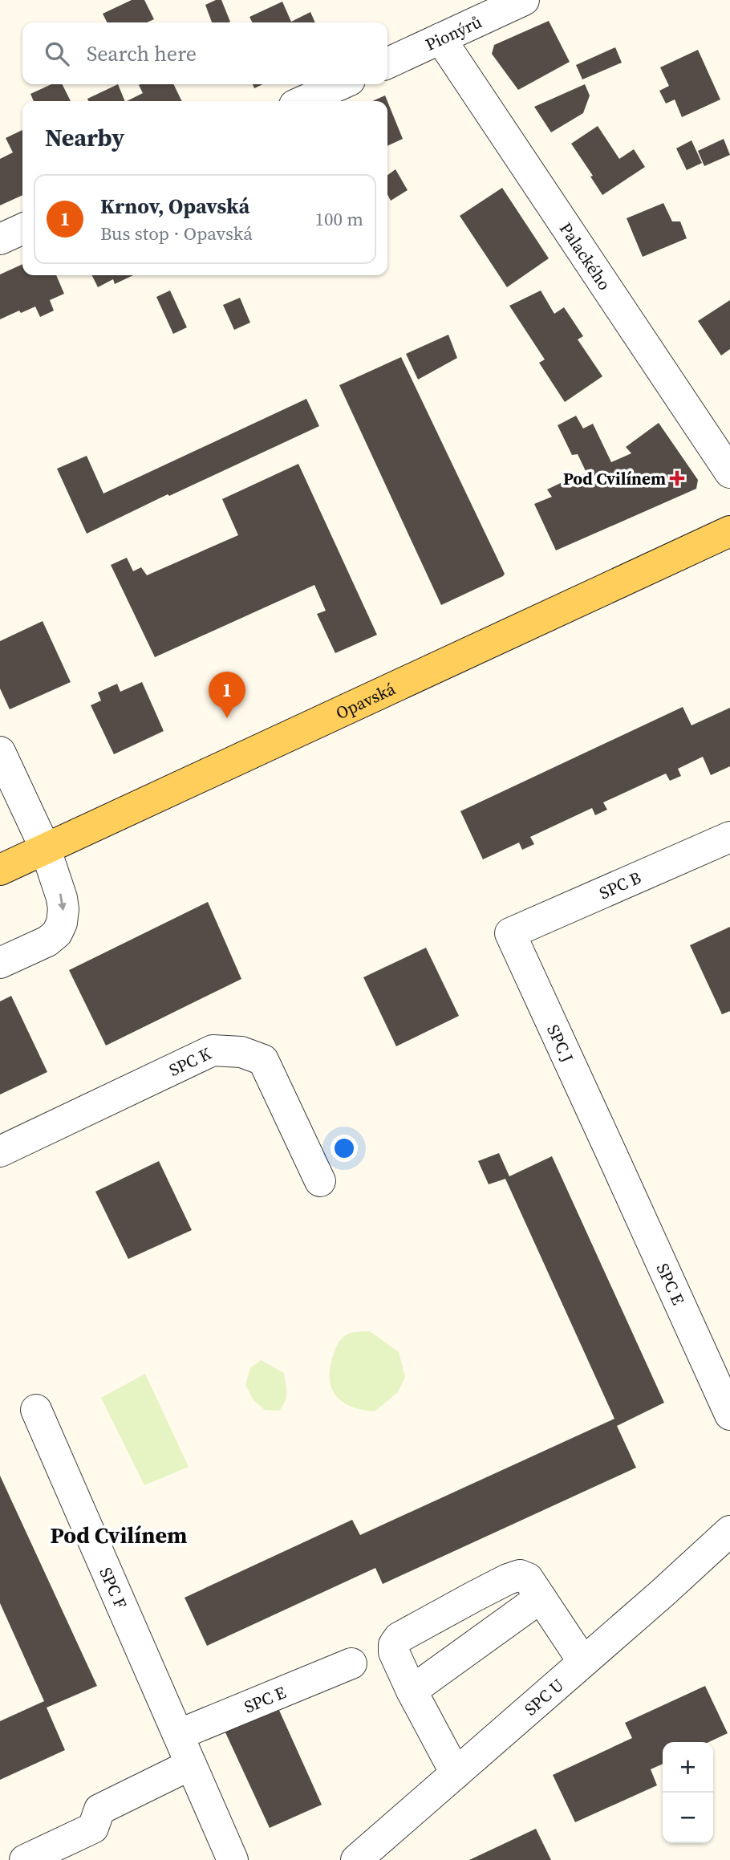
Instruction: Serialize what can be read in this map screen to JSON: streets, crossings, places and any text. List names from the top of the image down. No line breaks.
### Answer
{"streets":{"main road":["Opavská"],"street":["Pionýrů","Palackého","SPC B","SPC J","SPC K","SPC E","SPC F","SPC U"]},"crossings":[["Pionýrů","Palackého"],["SPC B","SPC J"],["SPC J","SPC E"],["SPC E","SPC F"]],"districts":["Pod Cvilínem"],"places":{"health":["Pod Cvilínem"]},"page":{"search":"Search here","heading":"Nearby","list":[{"mark":"1","name":"Krnov, Opavská","note":"Bus stop · Opavská","value":"100 m"}],"pins":"1","map_buttons":["+","−"]}}
